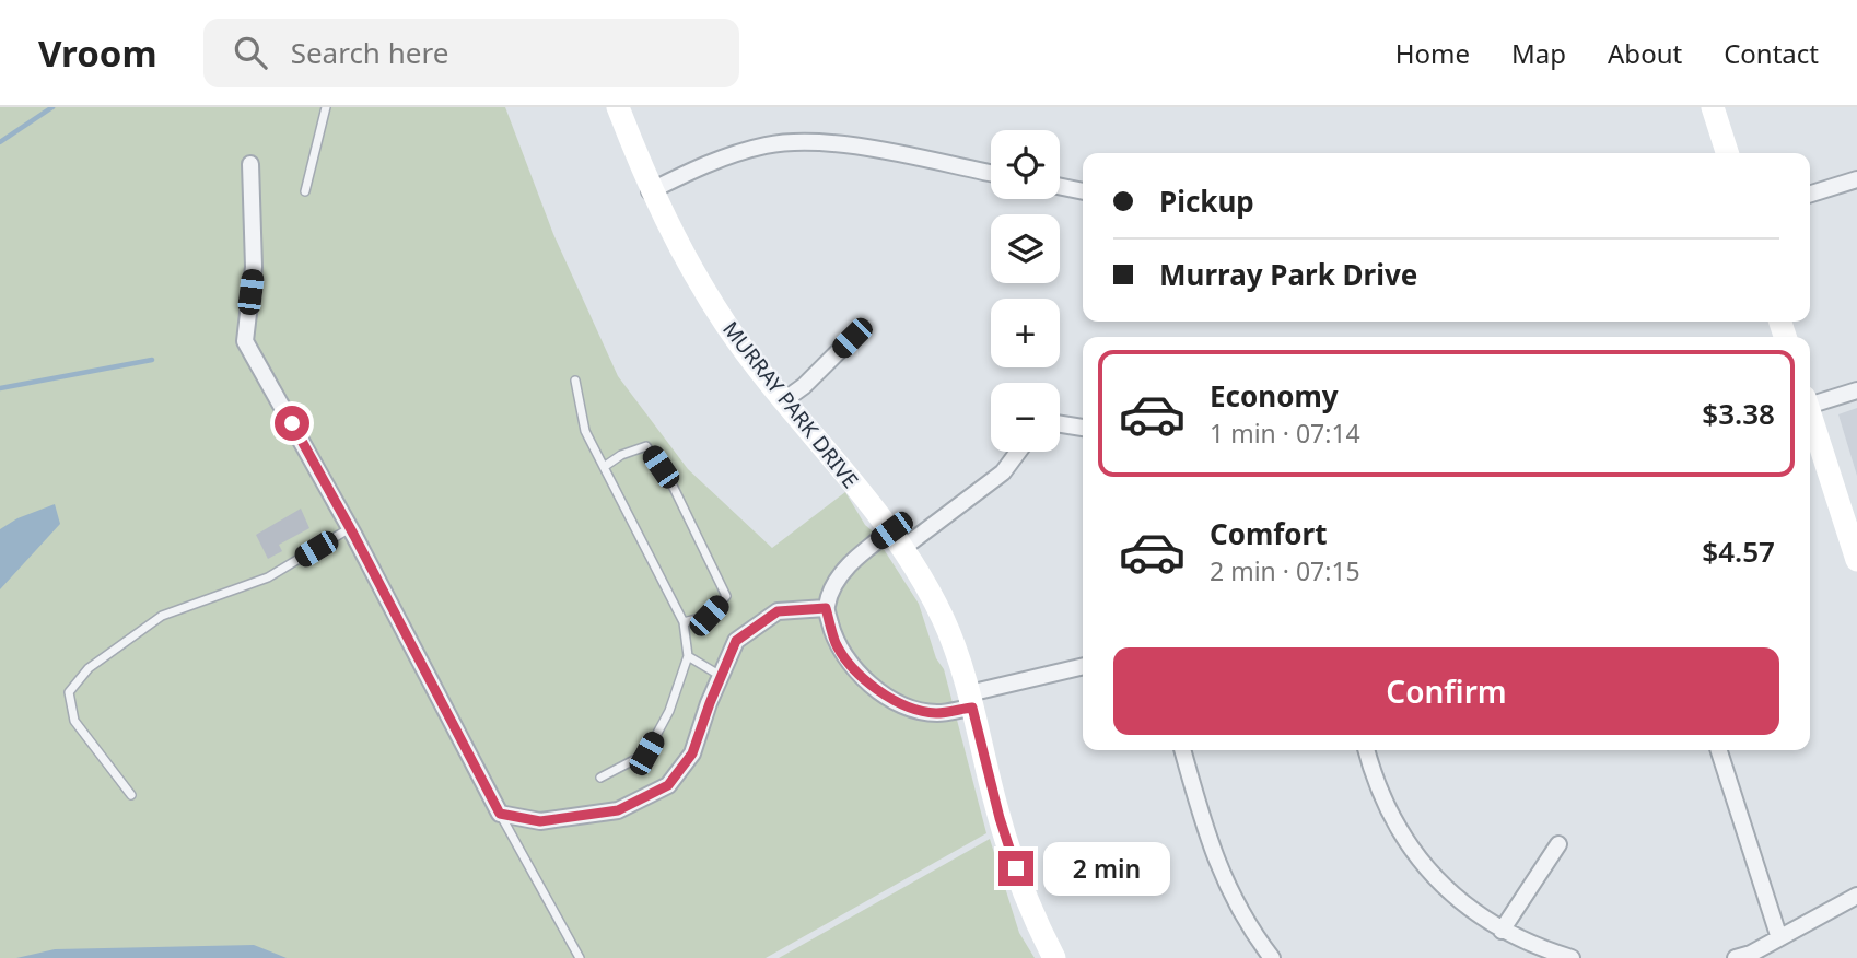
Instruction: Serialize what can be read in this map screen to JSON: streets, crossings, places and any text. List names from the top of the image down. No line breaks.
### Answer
{"streets":{"street":["MURRAY PARK DRIVE"]},"page":{"header":"Vroom","search":"Search here","nav":["Home","Map","About","Contact"],"map_buttons":["+","−"],"banner":["Pickup","Murray Park Drive"],"list":[{"name":"Economy","note":"1 min · 07:14","value":"$3.38"},{"name":"Comfort","note":"2 min · 07:15","value":"$4.57"}],"buttons":"Confirm","bubble":"2 min"}}
